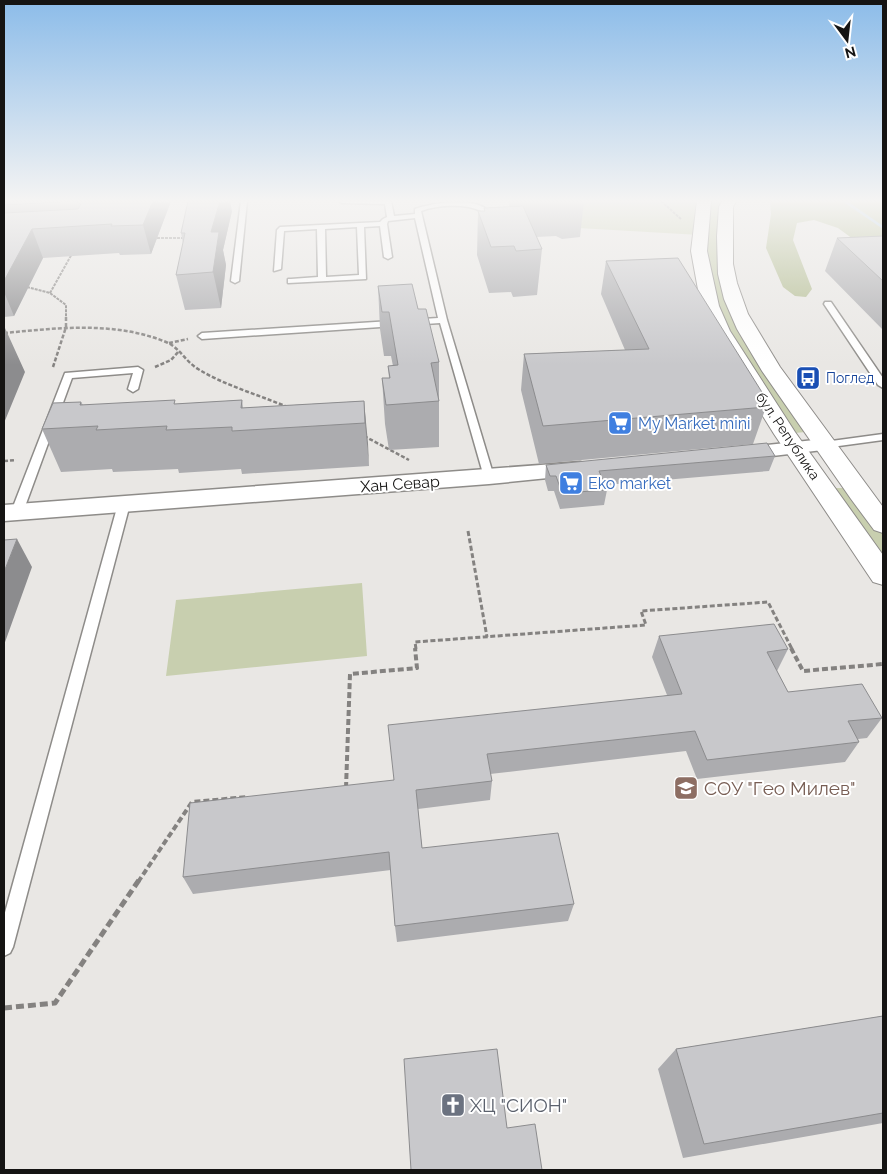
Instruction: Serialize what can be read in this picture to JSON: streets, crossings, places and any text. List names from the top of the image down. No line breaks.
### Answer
{"streets":{"street":["бул. Република","Хан Севар"]},"places":{"bus stop":["Поглед"],"supermarket":["My Market mini","Eko market"],"school or university":["СОУ \"Гео Милев\""],"church":["ХЦ \"СИОН\""]},"north":"bottom"}
